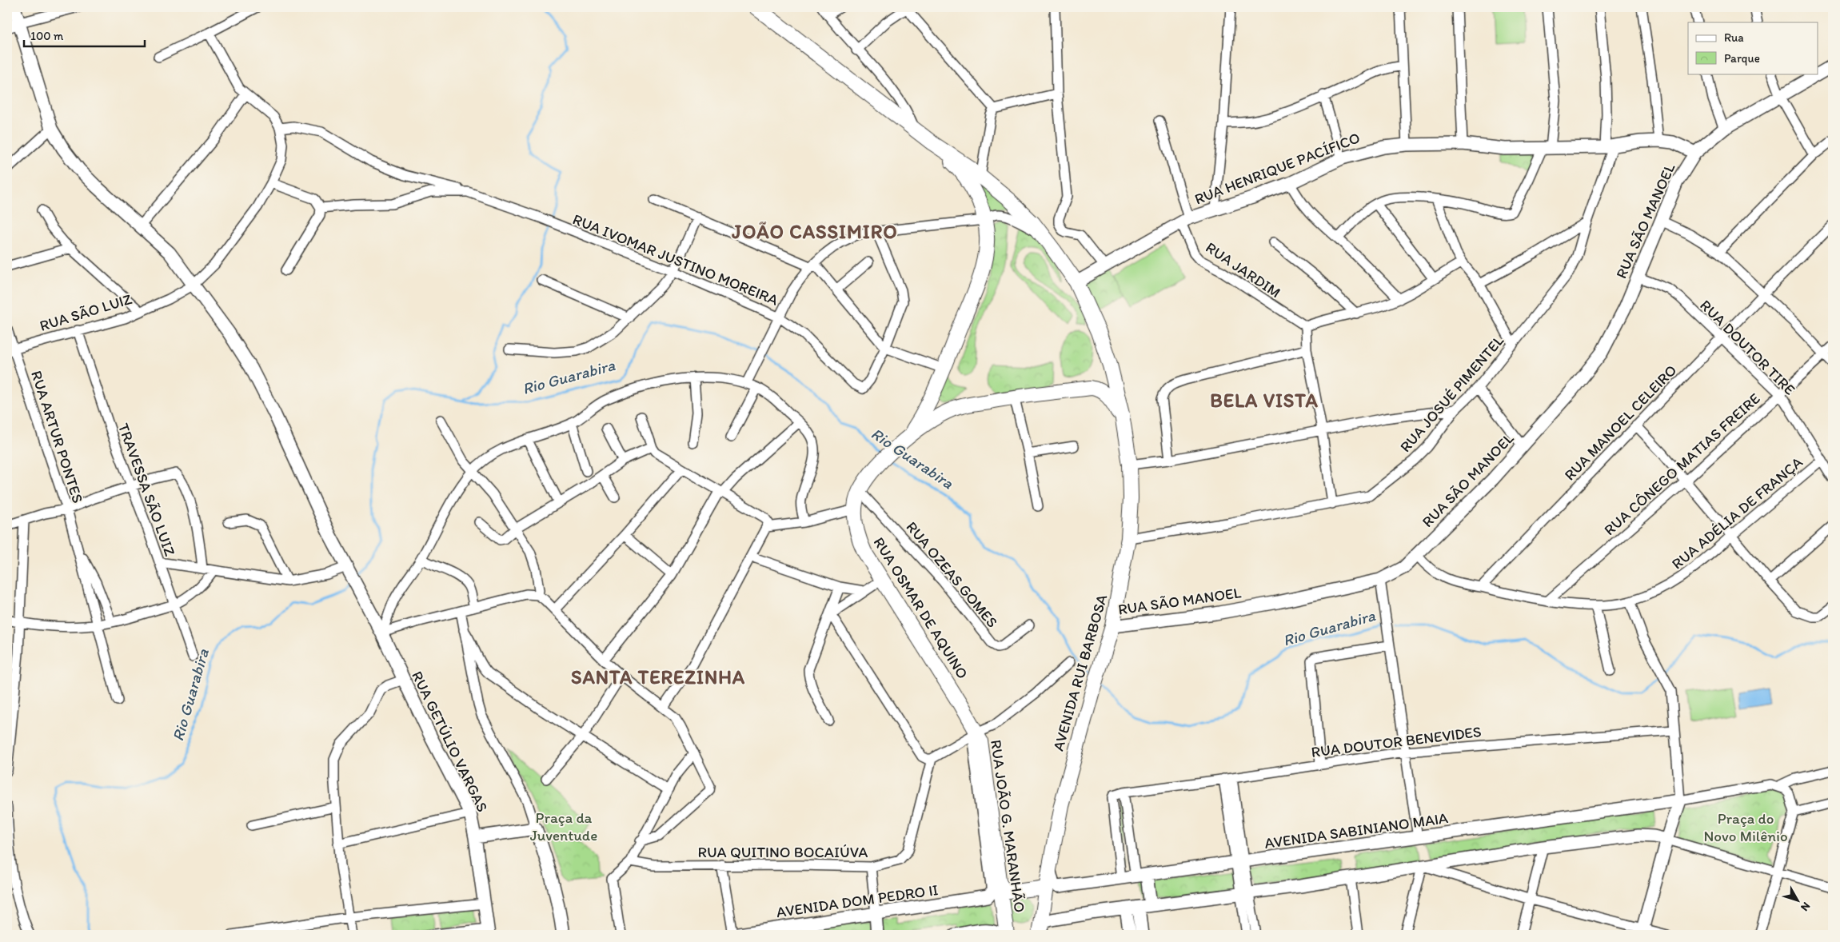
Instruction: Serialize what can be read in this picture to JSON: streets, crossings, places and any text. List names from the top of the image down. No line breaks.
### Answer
{"streets":{"main road":["RUA HENRIQUE PACÍFICO","RUA SÃO MANOEL","RUA OSMAR DE AQUINO","AVENIDA RUI BARBOSA","RUA GETÚLIO VARGAS","RUA JOÃO G. MARANHÃO","AVENIDA SABINIANO MAIA","AVENIDA DOM PEDRO II"],"street":["RUA IVOMAR JUSTINO MOREIRA","RUA JARDIM","RUA SÃO LUIZ","RUA DOUTOR TIRE","RUA JOSUÉ PIMENTEL","RUA MANOEL CELEIRO","RUA ARTUR PONTES","RUA CÔNEGO MATIAS FREIRE","TRAVESSA SÃO LUIZ","RUA ADÉLIA DE FRANÇA","RUA OZEAS GOMES","RUA DOUTOR BENEVIDES","RUA QUITINO BOCAIÚVA"]},"crossings":[["RUA HENRIQUE PACÍFICO","RUA SÃO MANOEL"],["RUA HENRIQUE PACÍFICO","RUA JARDIM"],["RUA HENRIQUE PACÍFICO","RUA JOSUÉ PIMENTEL"],["RUA HENRIQUE PACÍFICO","AVENIDA RUI BARBOSA"],["RUA SÃO MANOEL","RUA DOUTOR TIRE"],["RUA SÃO MANOEL","AVENIDA RUI BARBOSA"],["RUA IVOMAR JUSTINO MOREIRA","RUA SÃO LUIZ"],["RUA SÃO LUIZ","RUA ARTUR PONTES"],["RUA SÃO LUIZ","TRAVESSA SÃO LUIZ"],["RUA SÃO LUIZ","RUA GETÚLIO VARGAS"],["RUA DOUTOR TIRE","RUA MANOEL CELEIRO"],["RUA DOUTOR TIRE","RUA CÔNEGO MATIAS FREIRE"],["RUA DOUTOR TIRE","RUA ADÉLIA DE FRANÇA"],["RUA JOSUÉ PIMENTEL","AVENIDA RUI BARBOSA"],["RUA MANOEL CELEIRO","RUA ADÉLIA DE FRANÇA"],["RUA CÔNEGO MATIAS FREIRE","RUA ADÉLIA DE FRANÇA"],["RUA OZEAS GOMES","RUA OSMAR DE AQUINO"],["RUA OSMAR DE AQUINO","AVENIDA RUI BARBOSA"],["RUA OSMAR DE AQUINO","RUA JOÃO G. MARANHÃO"],["AVENIDA RUI BARBOSA","AVENIDA SABINIANO MAIA"],["RUA JOÃO G. MARANHÃO","AVENIDA DOM PEDRO II"]],"districts":["JOÃO CASSIMIRO","BELA VISTA","SANTA TEREZINHA"],"water":["Rio Guarabira"],"parks":["Praça da Juventude","Praça do Novo Milênio"],"legend":["Rua","Parque"],"scale_bar":"100 m","north":"bottom right"}
